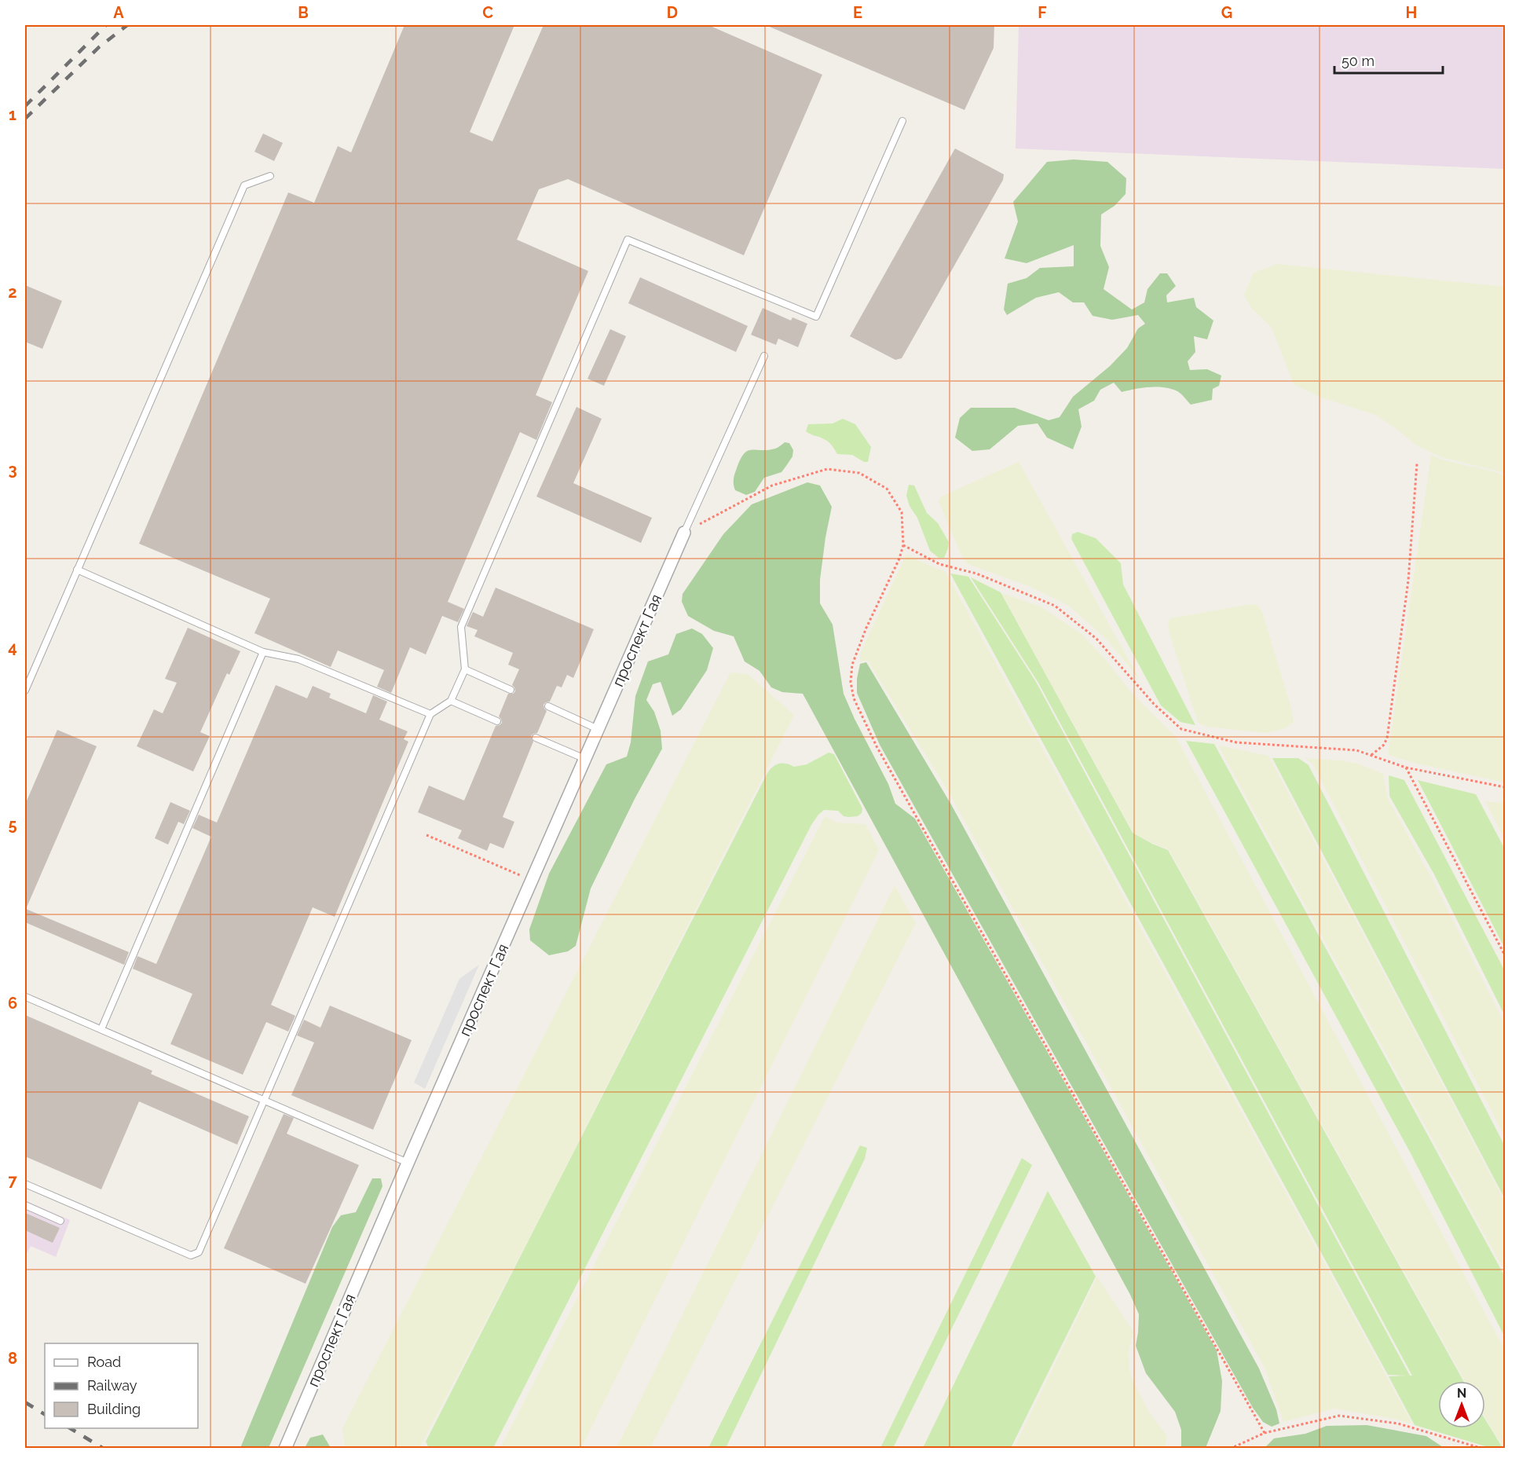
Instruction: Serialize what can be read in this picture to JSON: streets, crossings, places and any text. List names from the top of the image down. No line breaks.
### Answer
{"streets":{"street":["проспект Гая"]},"legend":["Road","Railway","Building"],"scale_bar":"50 m","north":"top","grid":{"columns":["A","B","C","D","E","F","G","H"],"rows":["1","2","3","4","5","6","7","8"]}}
